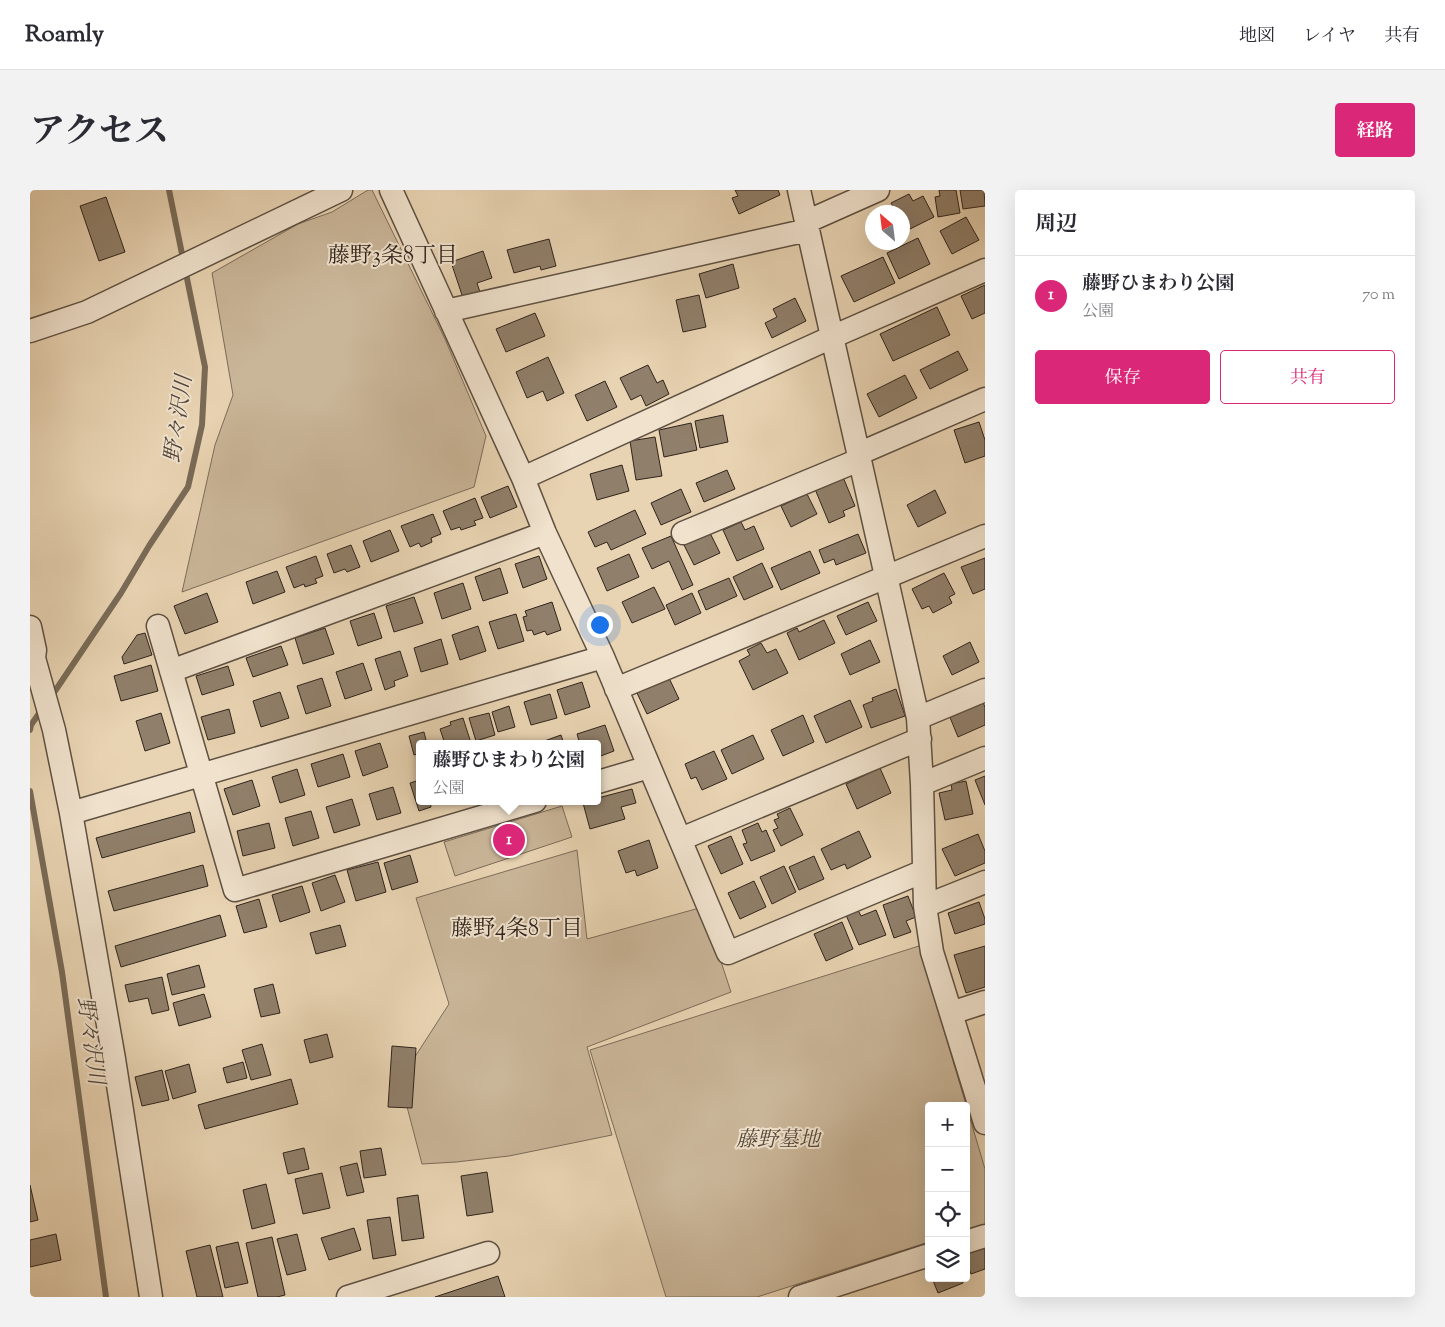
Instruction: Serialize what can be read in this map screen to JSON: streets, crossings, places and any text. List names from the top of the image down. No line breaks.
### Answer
{"districts":["藤野3条8丁目","藤野4条8丁目"],"water":["野々沢川"],"parks":["藤野墓地"],"north":"top left","page":{"header":"Roamly","nav":["地図","レイヤ","共有"],"title":"アクセス","buttons":["経路",["保存","共有"]],"heading":"周辺","list":[{"mark":"1","name":"藤野ひまわり公園","note":"公園","value":"70 m"}],"popup":["藤野ひまわり公園","公園"],"pins":"1","map_buttons":["+","−"]}}
